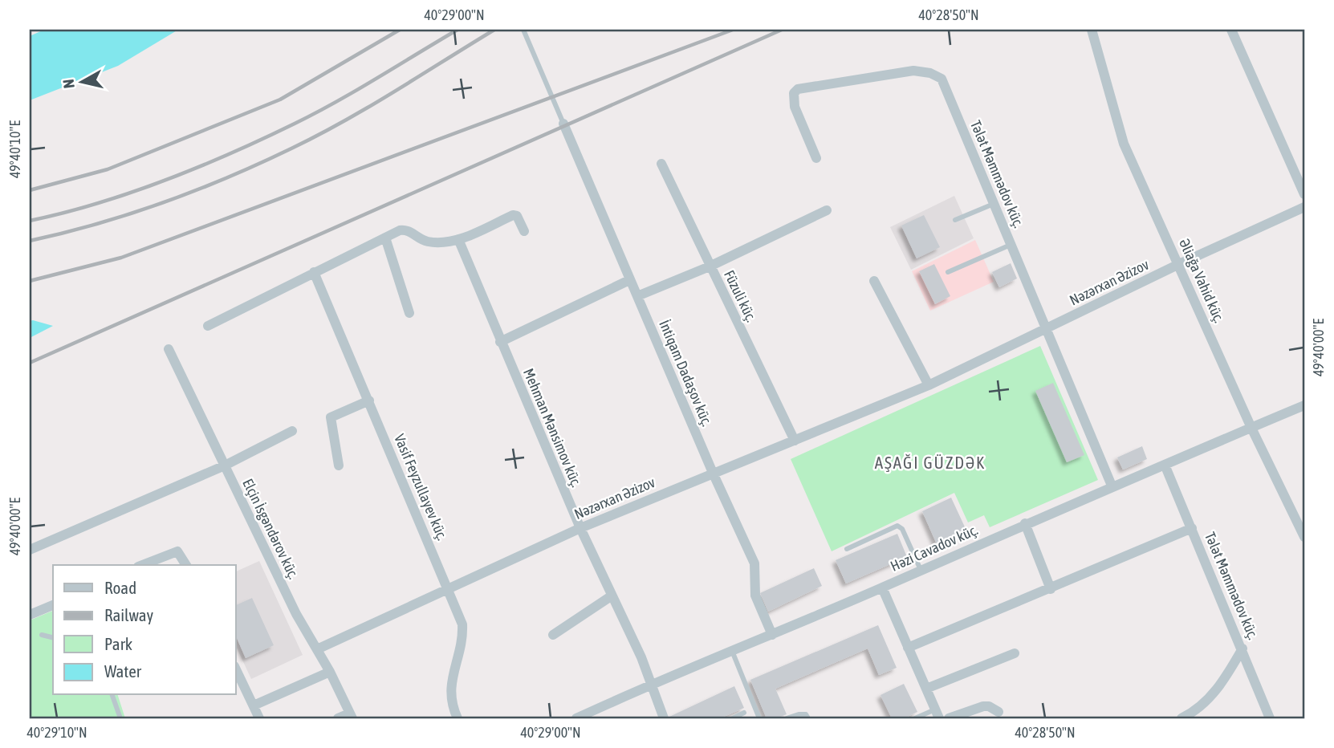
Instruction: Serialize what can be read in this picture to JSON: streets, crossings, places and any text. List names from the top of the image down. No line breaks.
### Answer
{"streets":{"street":["Tələt Məmmədov küç.","Əliağa Vahid küç.","Nəzərxan Əzizov","Füzuli küç.","İntiqam Dadaşov küç.","Mehman Mənsimov küç.","Vasif Feyzullayev küç.","Elçin İsgəndərov küç.","Həzi Cavadov küç."]},"crossings":[["Tələt Məmmədov küç.","Nəzərxan Əzizov"],["Tələt Məmmədov küç.","Həzi Cavadov küç."],["Əliağa Vahid küç.","Nəzərxan Əzizov"],["Əliağa Vahid küç.","Həzi Cavadov küç."],["Nəzərxan Əzizov","Füzuli küç."],["Nəzərxan Əzizov","İntiqam Dadaşov küç."],["Nəzərxan Əzizov","Mehman Mənsimov küç."],["Nəzərxan Əzizov","Vasif Feyzullayev küç."],["Nəzərxan Əzizov","Elçin İsgəndərov küç."],["İntiqam Dadaşov küç.","Həzi Cavadov küç."],["Mehman Mənsimov küç.","Həzi Cavadov küç."]],"districts":["AŞAĞI GÜZDƏK"],"legend":["Road","Railway","Park","Water"],"north":"left","coordinates":["40°29'00\"N","40°28'50\"N","49°40'10\"E","49°40'00\"E","40°29'10\"N"]}
